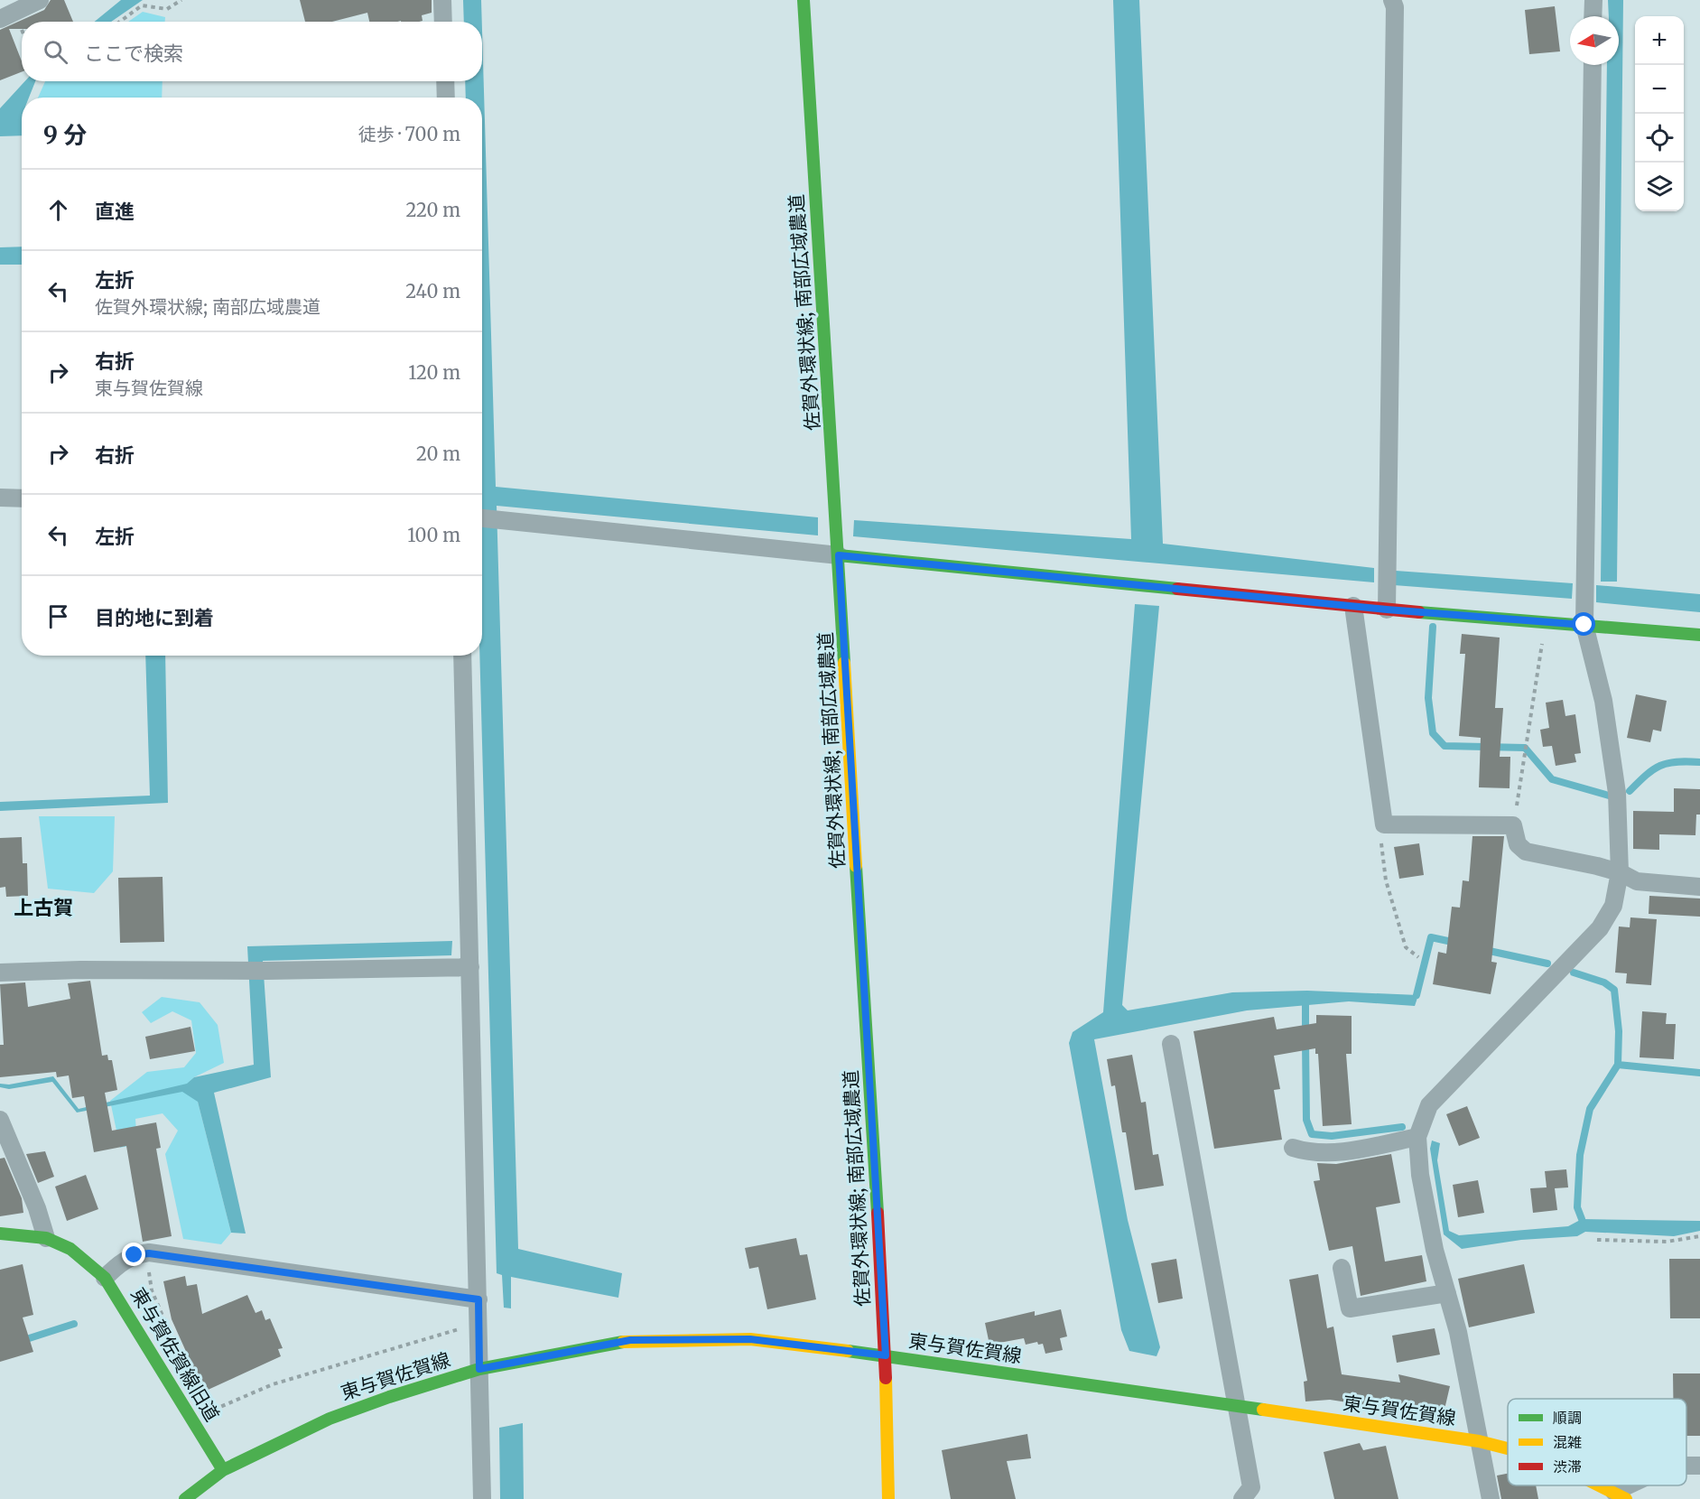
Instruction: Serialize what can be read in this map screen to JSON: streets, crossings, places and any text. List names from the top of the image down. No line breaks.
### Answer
{"streets":{"main road":["佐賀外環状線; 南部広域農道","東与賀佐賀線","東与賀佐賀線旧道"]},"crossings":[["佐賀外環状線; 南部広域農道","東与賀佐賀線"],["東与賀佐賀線","東与賀佐賀線旧道"]],"districts":["上古賀"],"legend":["順調","混雑","渋滞"],"north":"left","page":{"map_buttons":["+","−"],"search":"ここで検索","heading":["9 分","徒歩 · 700 m"],"list":[["直進","220 m"],["左折","佐賀外環状線; 南部広域農道","240 m"],["右折","東与賀佐賀線","120 m"],["右折","20 m"],["左折","100 m"],"目的地に到着"]}}
